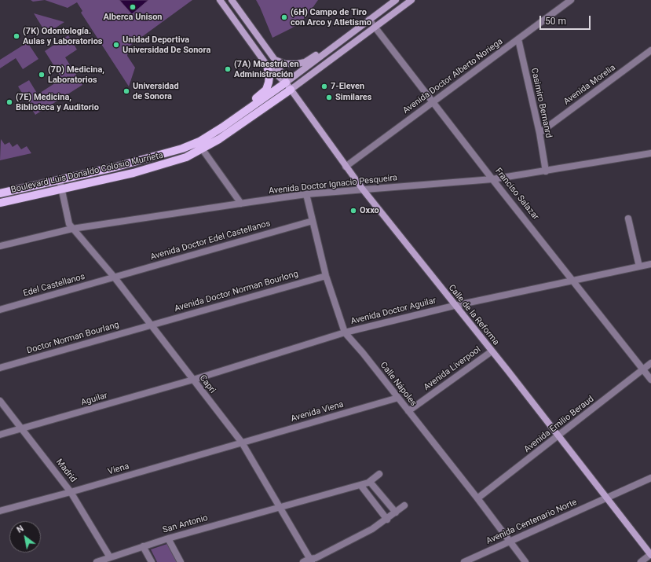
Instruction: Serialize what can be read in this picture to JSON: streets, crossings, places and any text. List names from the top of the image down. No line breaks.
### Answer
{"streets":{"main road":["Boulevard Luis Donaldo Colosio Murrieta","Calle de la Reforma"],"street":["Avenida Doctor Alberto Noriega","Avenida Morelia","Casimiro Bernanrd","Avenida Doctor Ignacio Pesqueira","Franciso Salazar","Avenida Doctor Edel Castellanos","Edel Castellanos","Avenida Doctor Norman Bourlong","Avenida Doctor Aguilar","Doctor Norman Bourlang","Avenida Liverpool","Capri","Calle Nápoles","Aguilar","Avenida Viena","Avenida Emilio Beraud","Viena","Madrid","Avenida Centenario Norte","San Antonio"]},"crossings":[["Avenida Doctor Alberto Noriega","Casimiro Bernanrd"],["Avenida Doctor Alberto Noriega","Franciso Salazar"],["Avenida Doctor Alberto Noriega","Calle de la Reforma"],["Avenida Morelia","Casimiro Bernanrd"],["Casimiro Bernanrd","Avenida Doctor Ignacio Pesqueira"],["Boulevard Luis Donaldo Colosio Murrieta","Franciso Salazar"],["Boulevard Luis Donaldo Colosio Murrieta","Calle de la Reforma"],["Avenida Doctor Ignacio Pesqueira","Franciso Salazar"],["Avenida Doctor Ignacio Pesqueira","Calle de la Reforma"],["Avenida Doctor Ignacio Pesqueira","Capri"],["Avenida Doctor Ignacio Pesqueira","Calle Nápoles"],["Franciso Salazar","Avenida Doctor Aguilar"],["Franciso Salazar","Avenida Emilio Beraud"],["Avenida Doctor Edel Castellanos","Edel Castellanos"],["Avenida Doctor Edel Castellanos","Capri"],["Avenida Doctor Edel Castellanos","Calle Nápoles"],["Edel Castellanos","Capri"],["Avenida Doctor Norman Bourlong","Doctor Norman Bourlang"],["Avenida Doctor Norman Bourlong","Capri"],["Avenida Doctor Norman Bourlong","Calle Nápoles"],["Avenida Doctor Aguilar","Calle de la Reforma"],["Avenida Doctor Aguilar","Capri"],["Avenida Doctor Aguilar","Calle Nápoles"],["Avenida Doctor Aguilar","Aguilar"],["Calle de la Reforma","Avenida Liverpool"],["Calle de la Reforma","Avenida Emilio Beraud"],["Calle de la Reforma","Avenida Centenario Norte"],["Doctor Norman Bourlang","Capri"],["Avenida Liverpool","Calle Nápoles"],["Capri","Aguilar"],["Capri","Avenida Viena"],["Capri","Viena"],["Capri","San Antonio"],["Calle Nápoles","Avenida Viena"],["Calle Nápoles","Avenida Emilio Beraud"],["Calle Nápoles","Avenida Centenario Norte"],["Aguilar","Madrid"],["Avenida Viena","Viena"],["Viena","Madrid"],["Madrid","San Antonio"]],"places":["Alberca Unison","(6H) Campo de Tiro con Arco y Atletismo","(7K) Odontología. Aulas y Laboratorios","Unidad Deportiva Universidad De Sonora","(7A) Maestría en Administración","(7D) Medicina, Laboratorios","7-Eleven","Universidad de Sonora","Similares","(7E) Medicina, Biblioteca y Auditorio","Oxxo"],"scale_bar":"50 m","north":"top left"}
